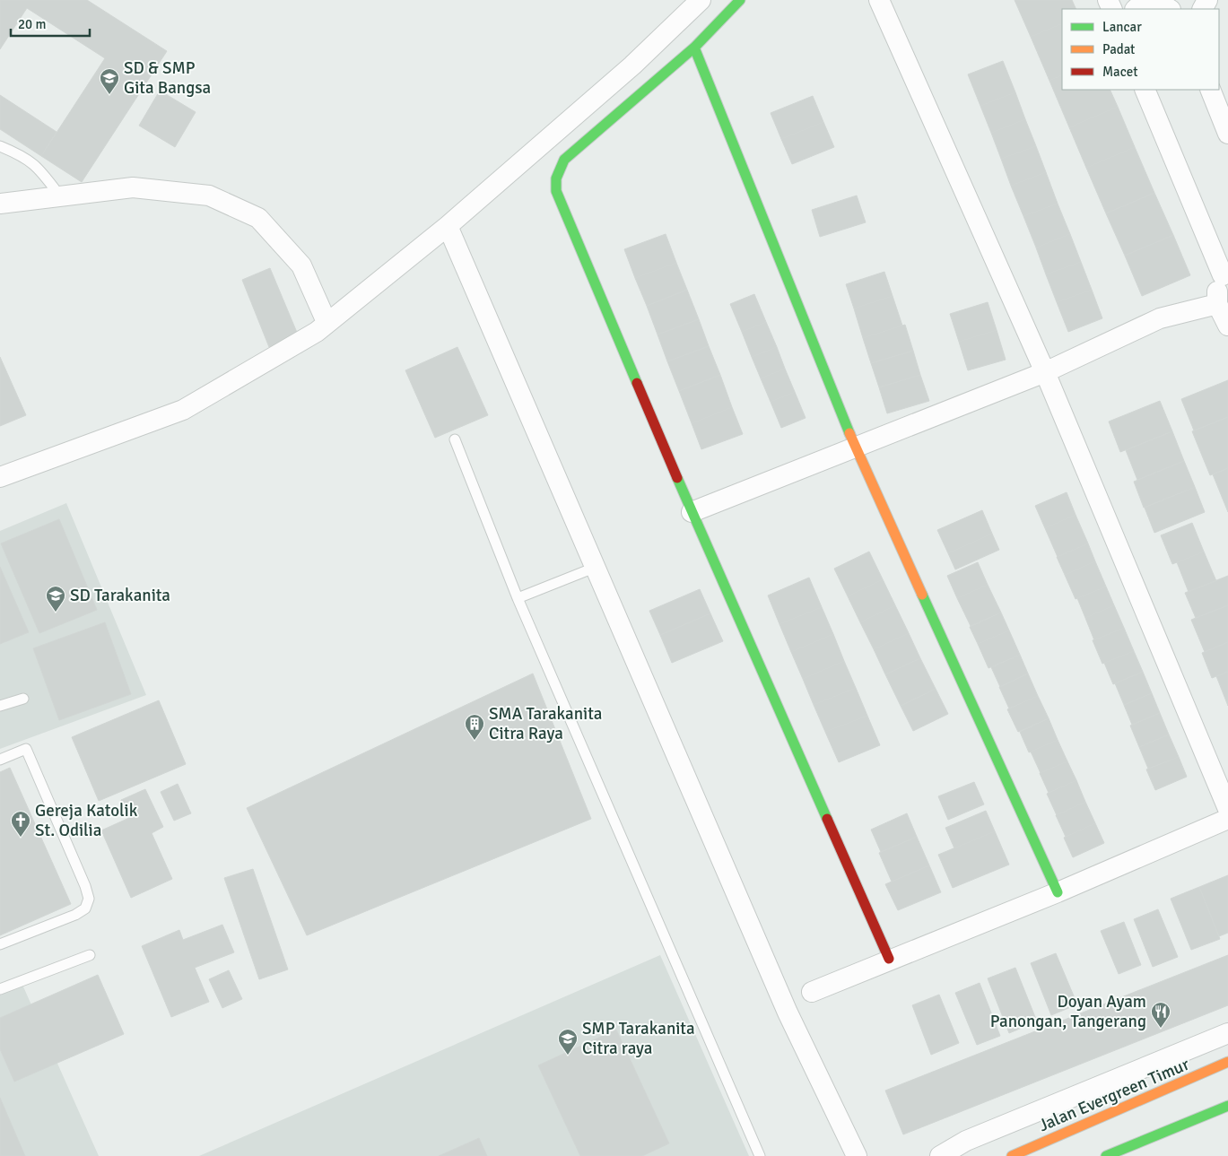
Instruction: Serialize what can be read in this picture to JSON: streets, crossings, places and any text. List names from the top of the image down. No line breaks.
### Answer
{"streets":{"street":["Jalan Evergreen Timur"]},"places":{"school or university":["SD & SMP Gita Bangsa","SD Tarakanita","SMP Tarakanita Citra raya"],"building":["SMA Tarakanita Citra Raya"],"church":["Gereja Katolik St. Odilia"],"restaurant":["Doyan Ayam Panongan, Tangerang"]},"legend":["Lancar","Padat","Macet"],"scale_bar":"20 m"}
